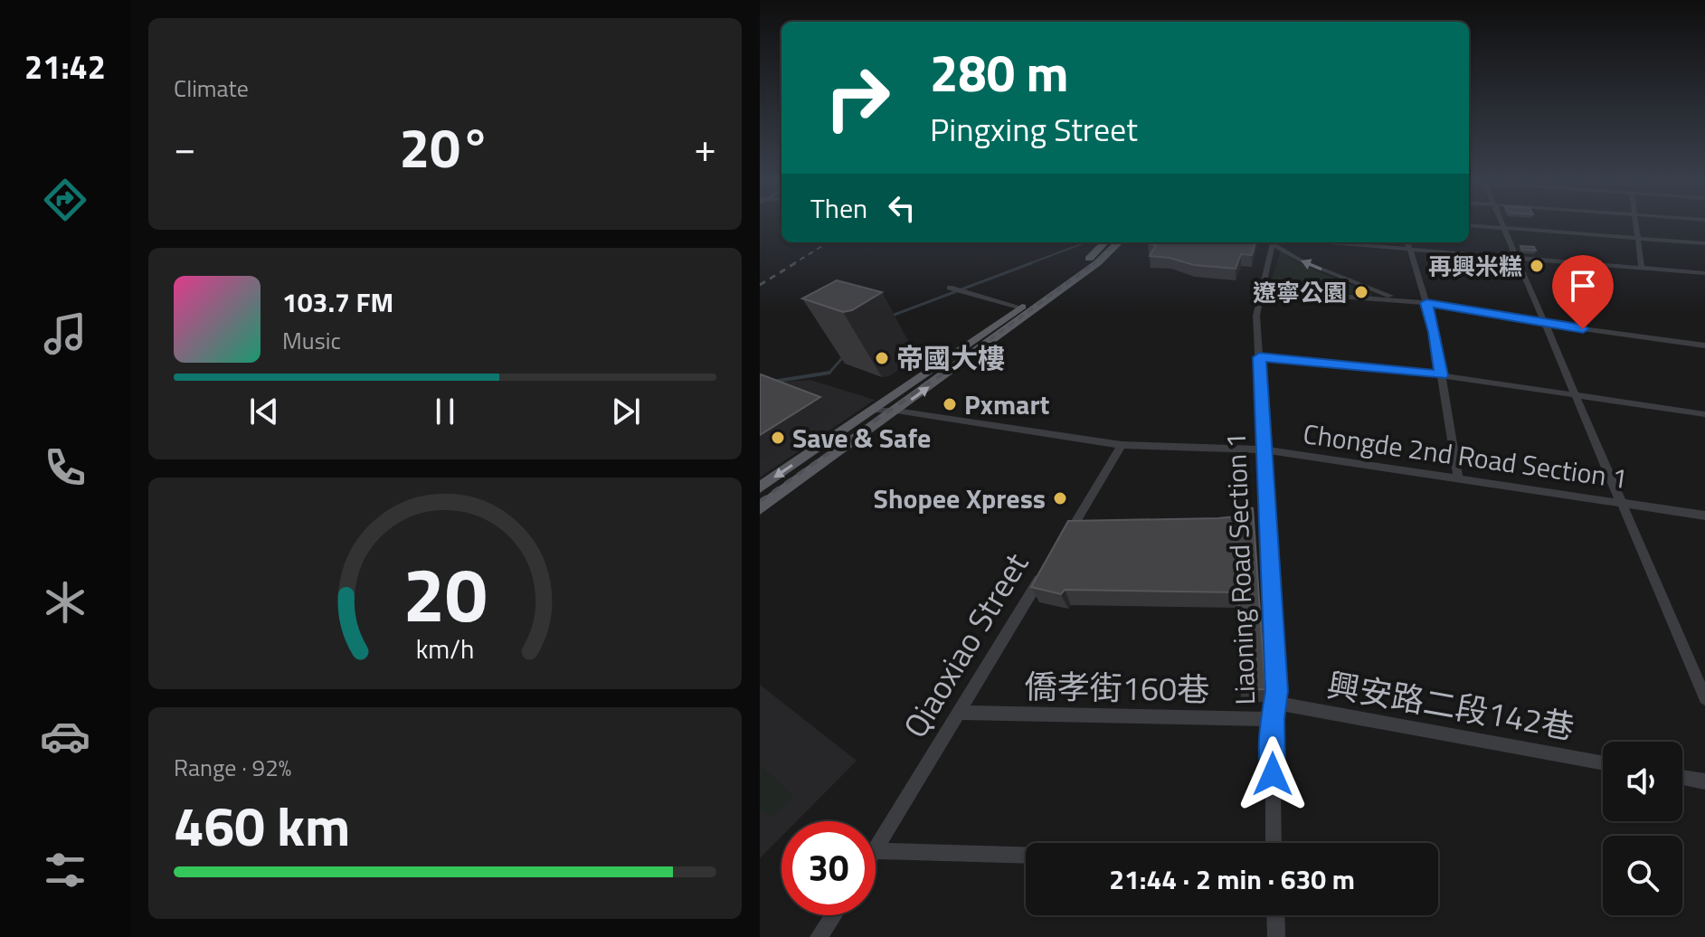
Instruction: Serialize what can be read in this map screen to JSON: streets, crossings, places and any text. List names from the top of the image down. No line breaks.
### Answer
{"streets":{"street":["Chongde 2nd Road Section 1","Liaoning Road Section 1","Qiaoxiao Street","僑孝街160巷","興安路二段142巷"]},"crossings":[["Chongde 2nd Road Section 1","Liaoning Road Section 1"],["Chongde 2nd Road Section 1","Qiaoxiao Street"],["Liaoning Road Section 1","僑孝街160巷"],["Liaoning Road Section 1","興安路二段142巷"],["Qiaoxiao Street","僑孝街160巷"],["僑孝街160巷","興安路二段142巷"]],"places":["再興米糕","遼寧公園","帝國大樓","Pxmart","Save & Safe","Shopee Xpress"],"page":{"tabs":"21:42","tile":["Climate",["Range · 92%","460 km"]],"turn":["280 m","Pingxing Street"],"heat":["−","20°","+"],"then":"Then","song":["103.7 FM","Music"],"limit":"30","trip":"21:44 · 2 min · 630 m","gauge":["20","km/h"]}}
